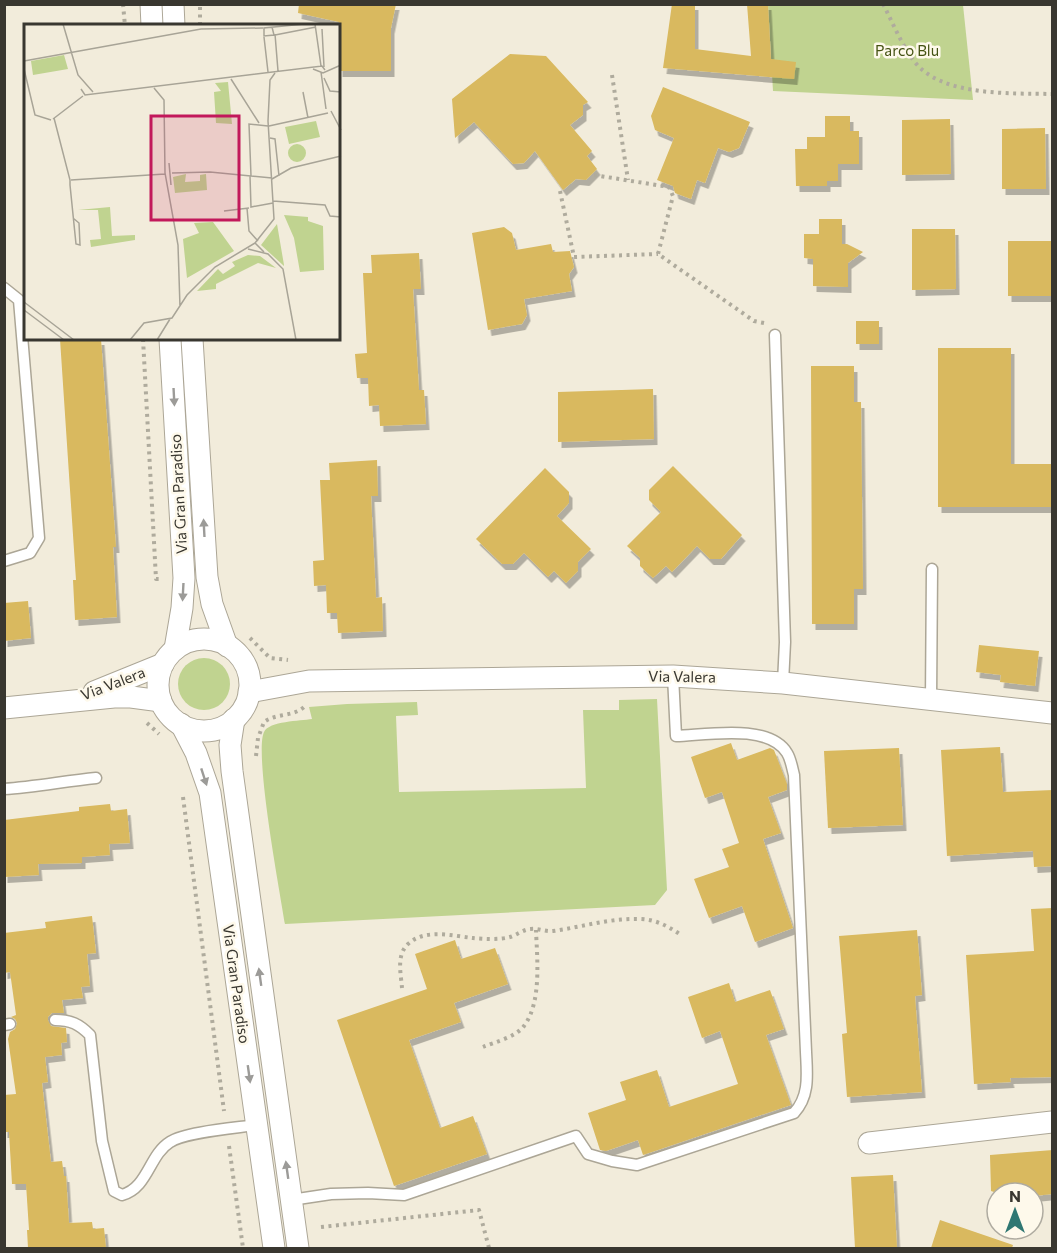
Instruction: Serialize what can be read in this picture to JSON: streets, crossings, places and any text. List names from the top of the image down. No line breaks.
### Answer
{"streets":{"street":["Via Gran Paradiso","Via Valera"]},"crossings":[["Via Gran Paradiso","Via Valera"]],"parks":["Parco Blu"],"north":"top"}
